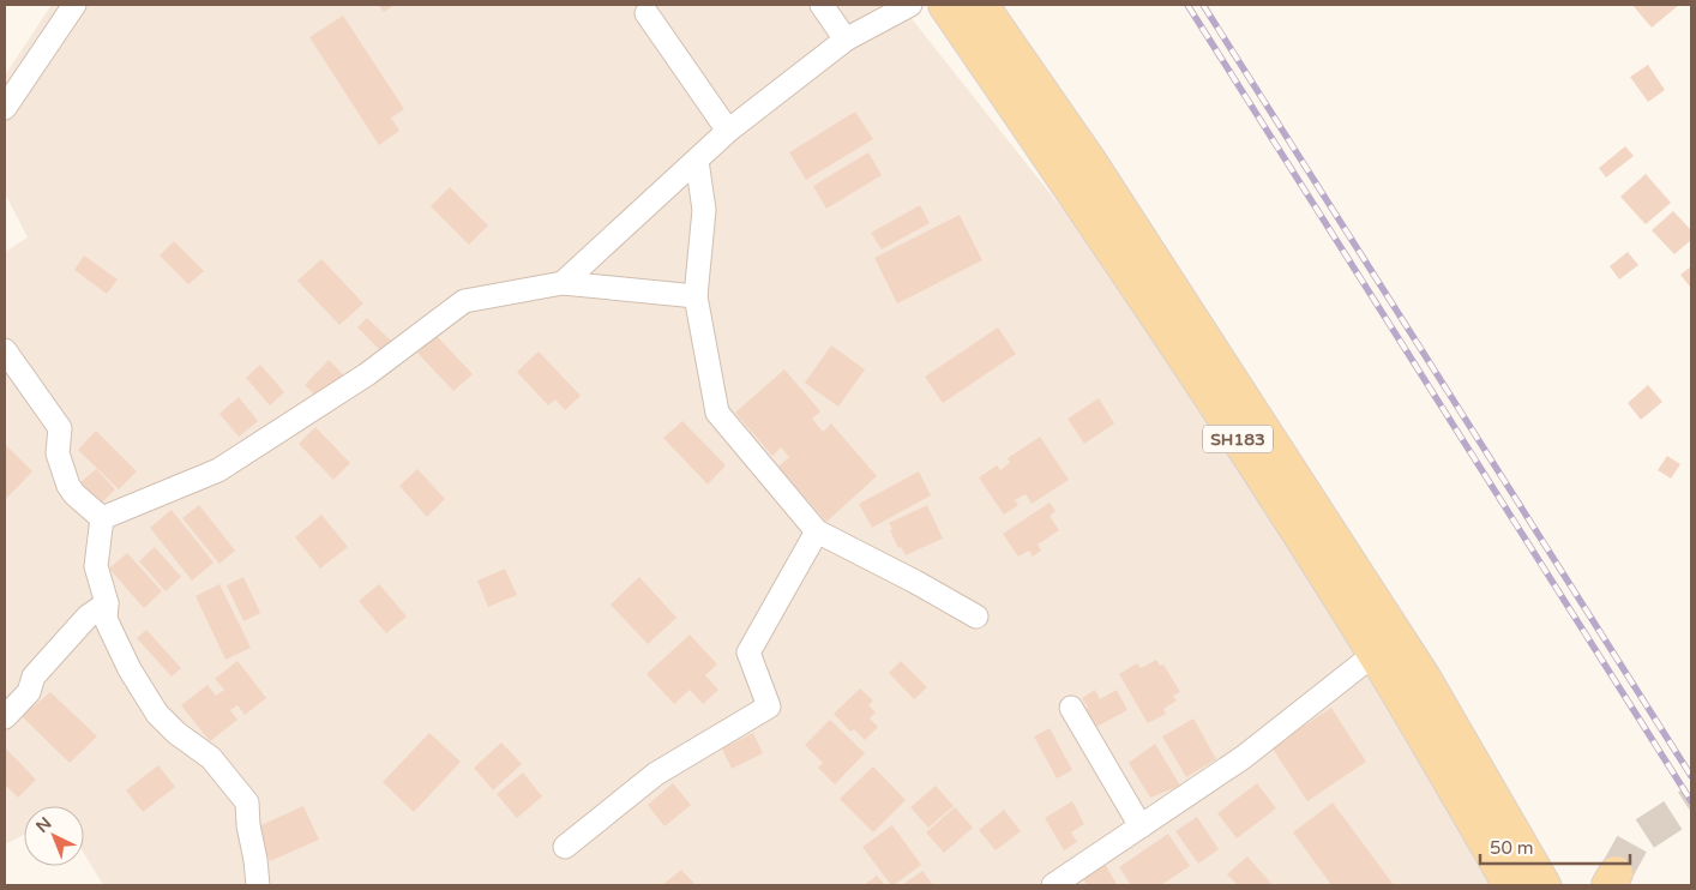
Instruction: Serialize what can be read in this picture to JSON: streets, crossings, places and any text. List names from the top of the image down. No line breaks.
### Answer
{"streets":{"main road":["SH183"]},"scale_bar":"50 m","north":"top left"}
